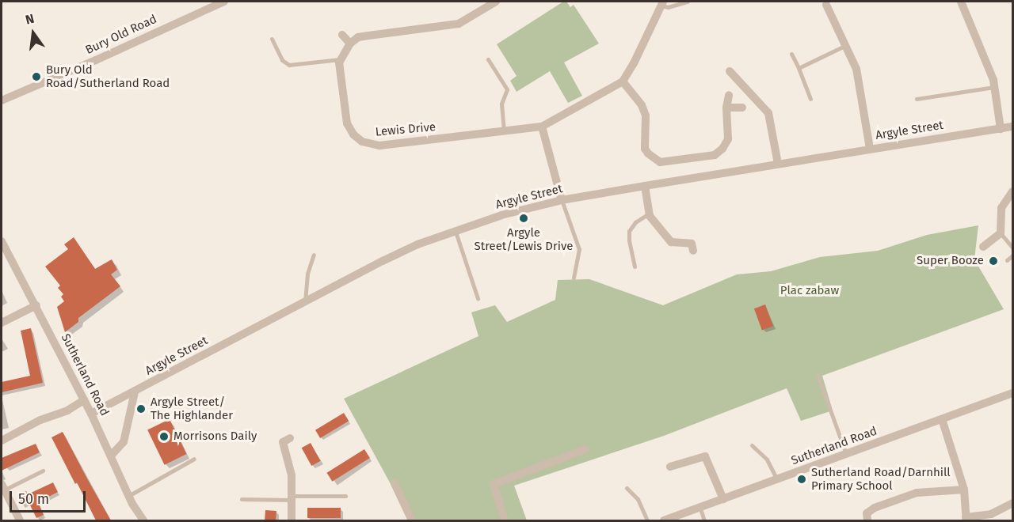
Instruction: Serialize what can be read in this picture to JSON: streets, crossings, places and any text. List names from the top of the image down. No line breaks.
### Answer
{"streets":{"street":["Bury Old Road","Lewis Drive","Argyle Street","Sutherland Road"]},"crossings":[["Argyle Street","Sutherland Road"]],"parks":["Plac zabaw"],"places":["Bury Old Road/Sutherland Road","Argyle Street/Lewis Drive","Super Booze","Argyle Street/ The Highlander","Morrisons Daily","Sutherland Road/Darnhill Primary School"],"scale_bar":"50 m","north":"top"}
